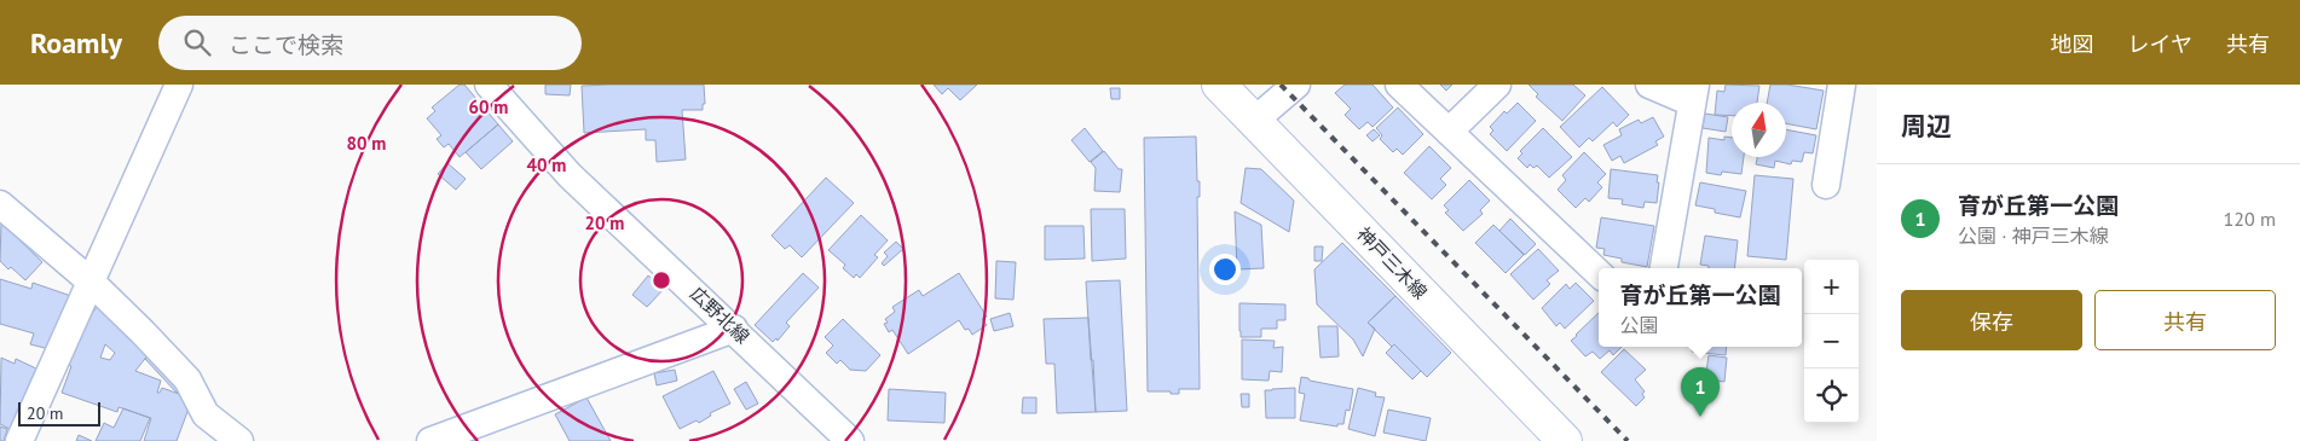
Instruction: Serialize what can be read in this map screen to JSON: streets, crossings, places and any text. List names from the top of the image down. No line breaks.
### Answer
{"streets":{"main road":["神戸三木線"],"street":["広野北線"]},"scale_bar":"20 m","north":"top","page":{"header":"Roamly","search":"ここで検索","nav":["地図","レイヤ","共有"],"heading":"周辺","list":[{"mark":"1","name":"育が丘第一公園","note":"公園 · 神戸三木線","value":"120 m"}],"map_buttons":["+","−"],"popup":["育が丘第一公園","公園"],"buttons":["保存","共有"],"pins":"1","scale":"20 m"},"rings":["60 m","80 m","40 m","20 m"]}
